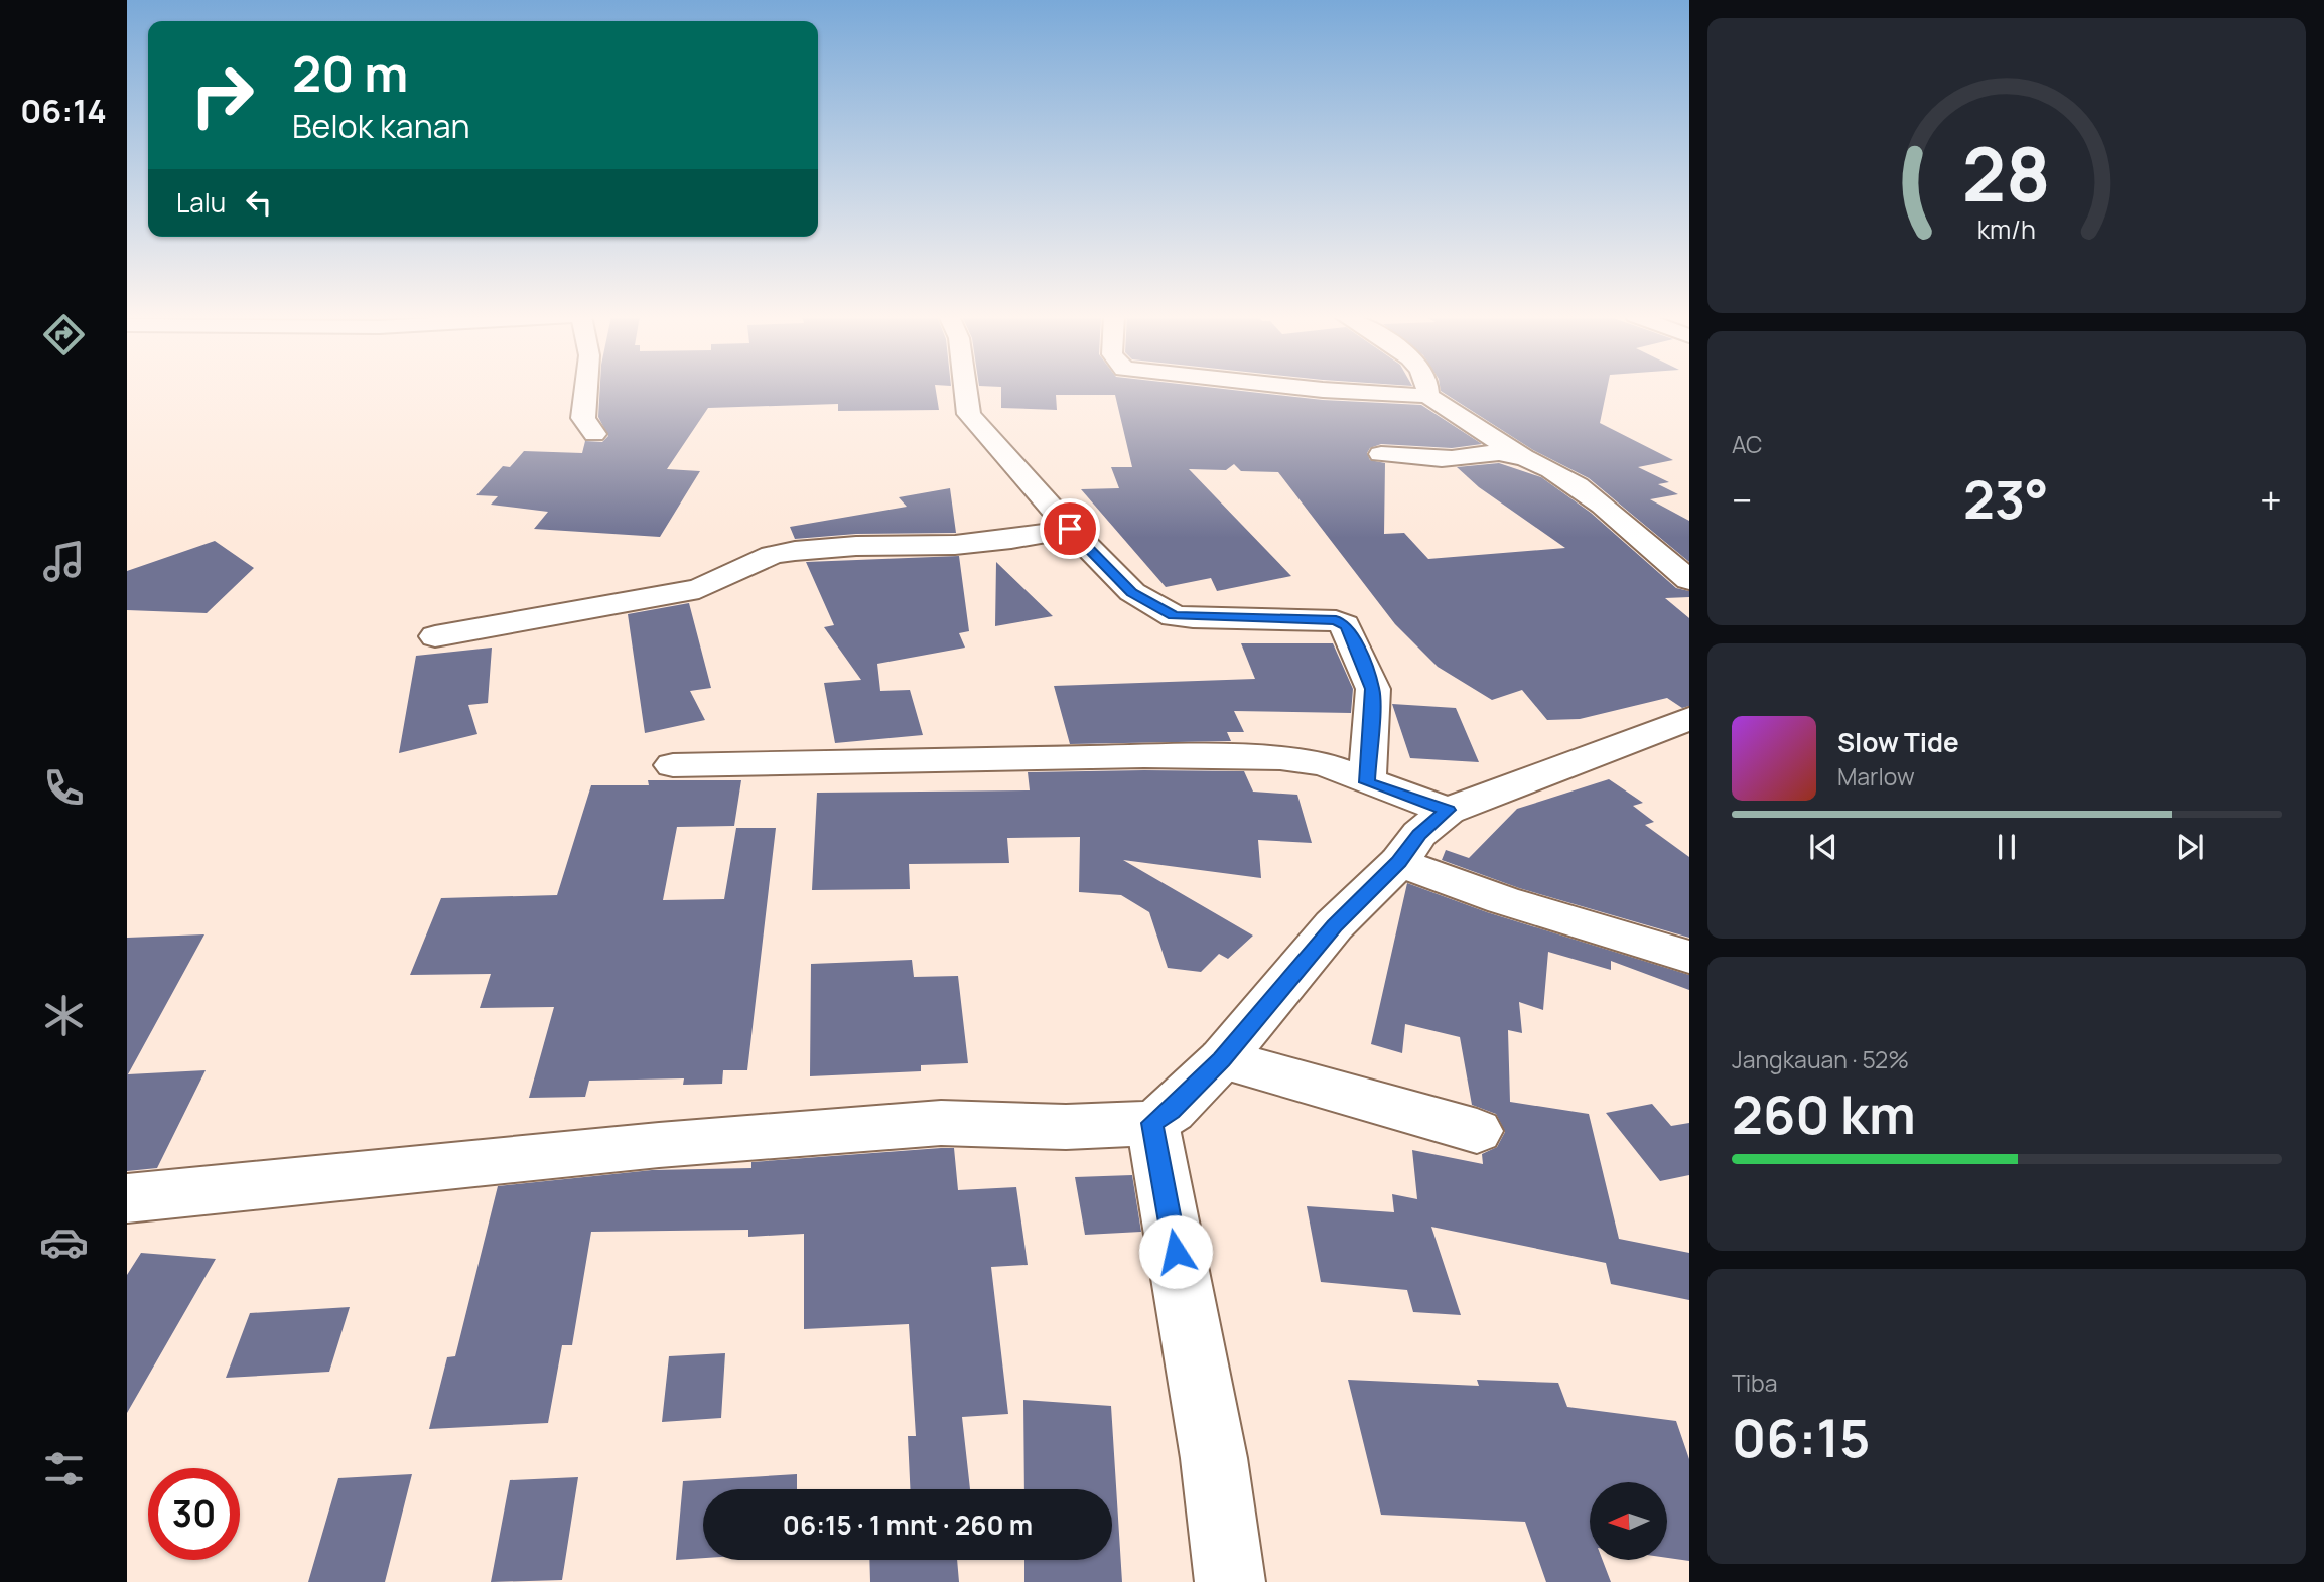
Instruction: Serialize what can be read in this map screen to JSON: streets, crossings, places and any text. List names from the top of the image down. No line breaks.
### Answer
{"north":"left","page":{"tabs":"06:14","turn":["20 m","Belok kanan"],"then":"Lalu","tile":["AC",["Jangkauan · 52%","260 km"],["Tiba","06:15"]],"heat":["−","23°","+"],"song":["Slow Tide","Marlow"],"limit":"30","trip":"06:15 · 1 mnt · 260 m","gauge":["28","km/h"]}}
